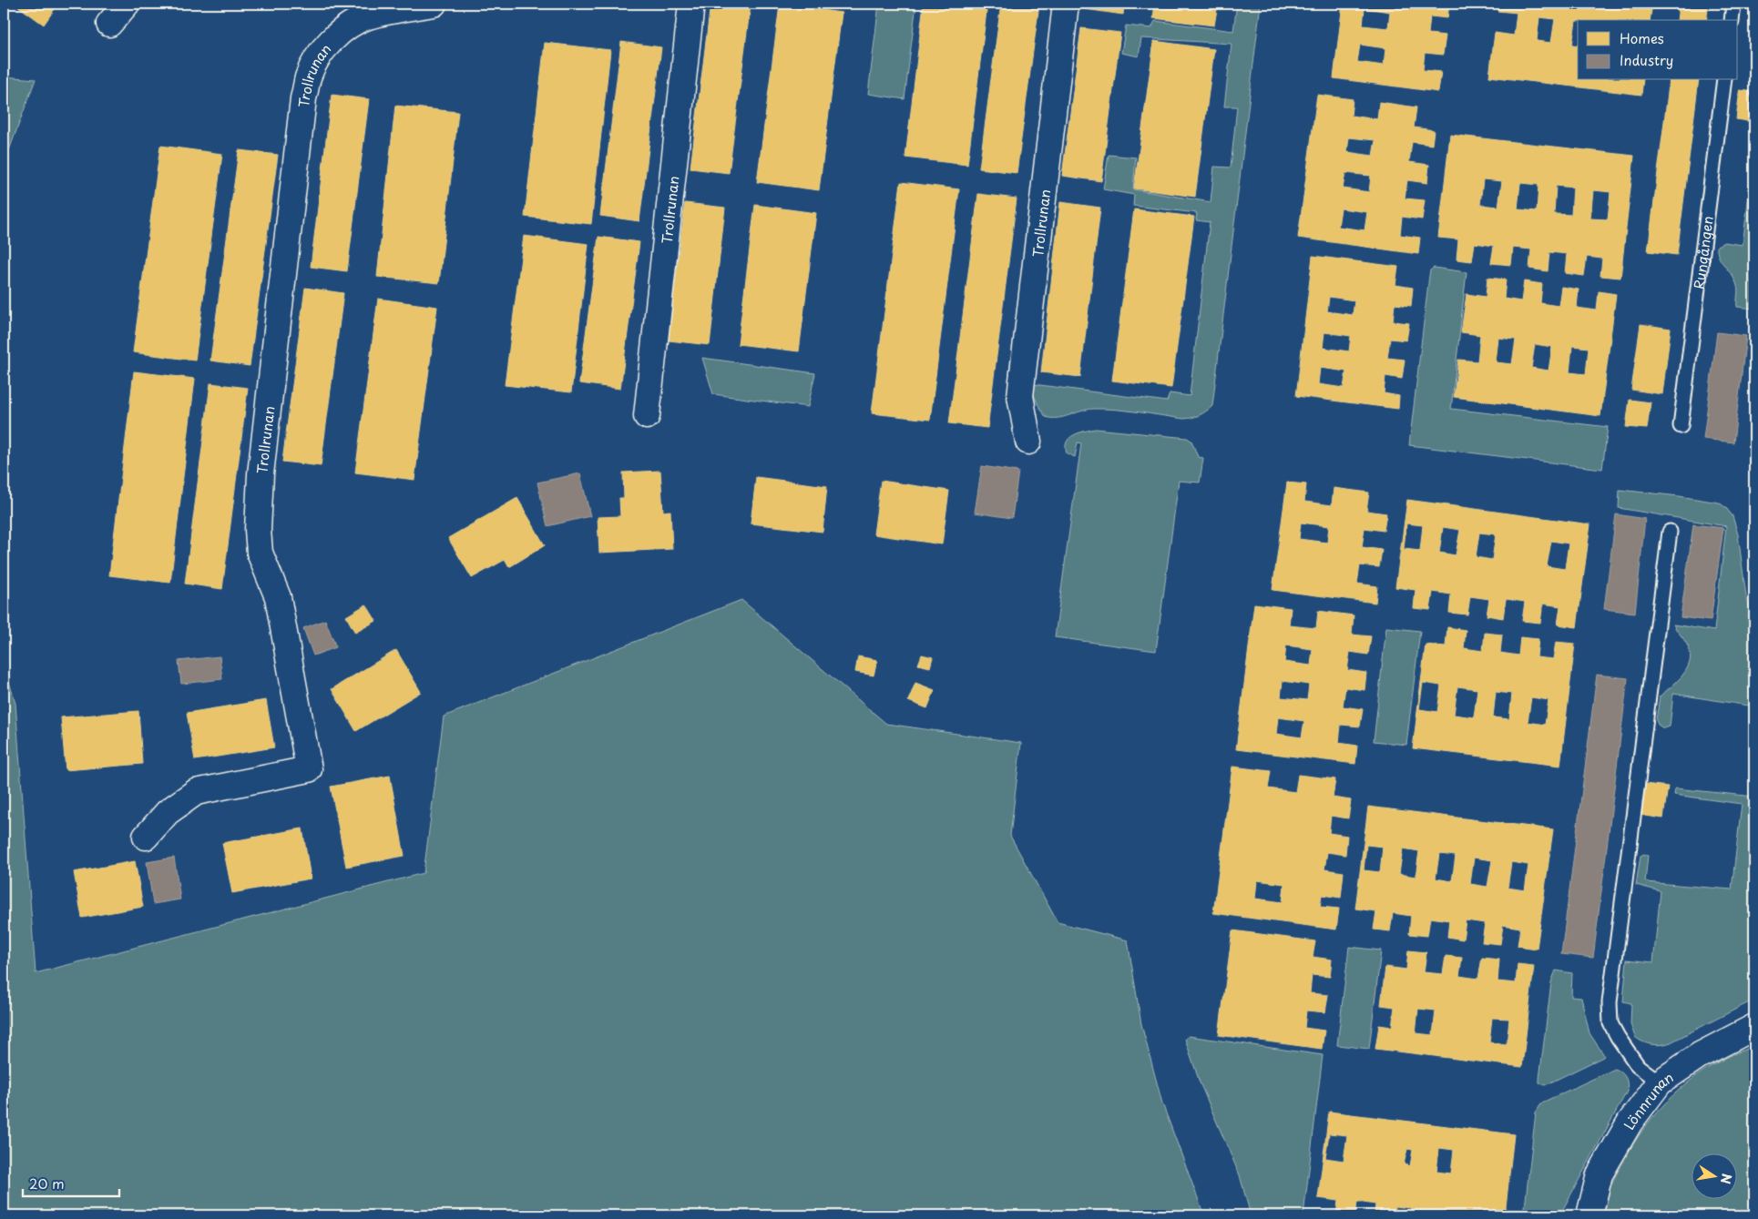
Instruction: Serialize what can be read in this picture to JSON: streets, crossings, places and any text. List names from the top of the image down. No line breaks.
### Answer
{"streets":{"street":["Trollrunan","Lönnrunan"],"lane":["Rungången"]},"legend":["Homes","Industry"],"scale_bar":"20 m","north":"right"}
